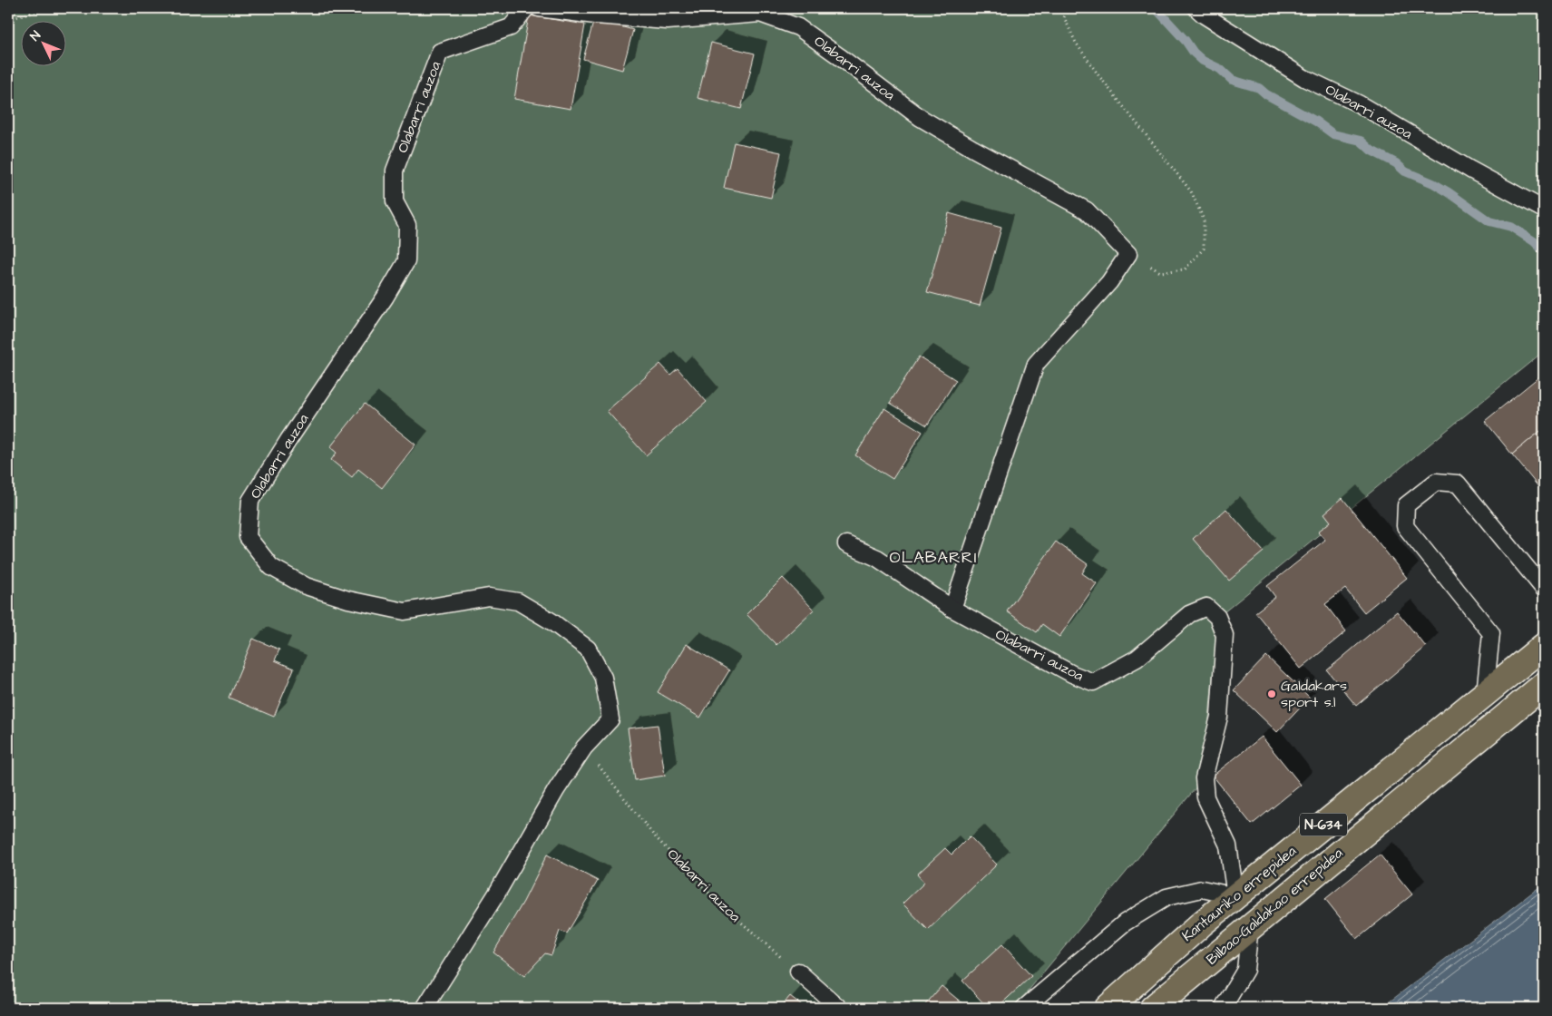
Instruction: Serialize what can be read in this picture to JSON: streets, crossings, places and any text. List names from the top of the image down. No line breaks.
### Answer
{"streets":{"highway":["N-634","Kantauriko errepidea","Bilbao-Galdakao errepidea"],"lane":["Olabarri auzoa"]},"crossings":[["Olabarri auzoa","Kantauriko errepidea"]],"districts":["OLABARRI"],"places":["Galdakars sport s.l"],"north":"top left"}
